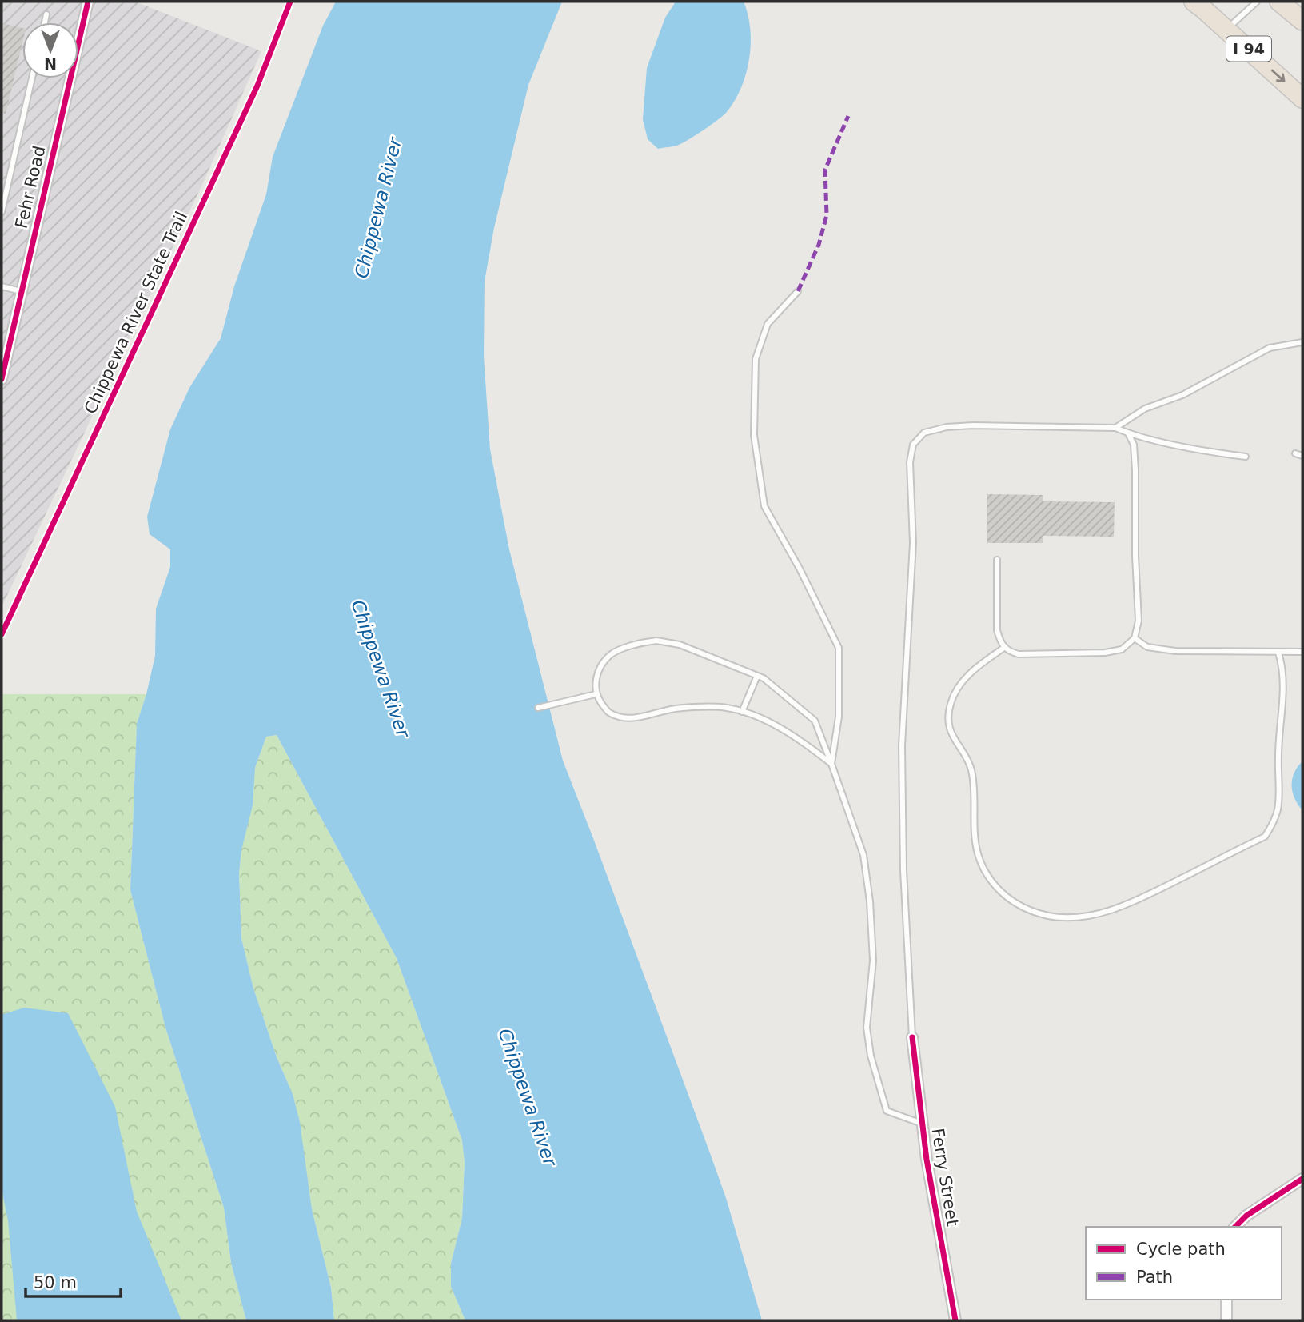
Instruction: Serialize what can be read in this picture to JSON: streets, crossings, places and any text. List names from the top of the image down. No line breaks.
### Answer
{"streets":{"highway":["I 94"],"street":["Fehr Road","Ferry Street"],"cycle path":["Chippewa River State Trail"]},"water":["Chippewa River"],"legend":["Cycle path","Path"],"scale_bar":"50 m","north":"bottom"}
